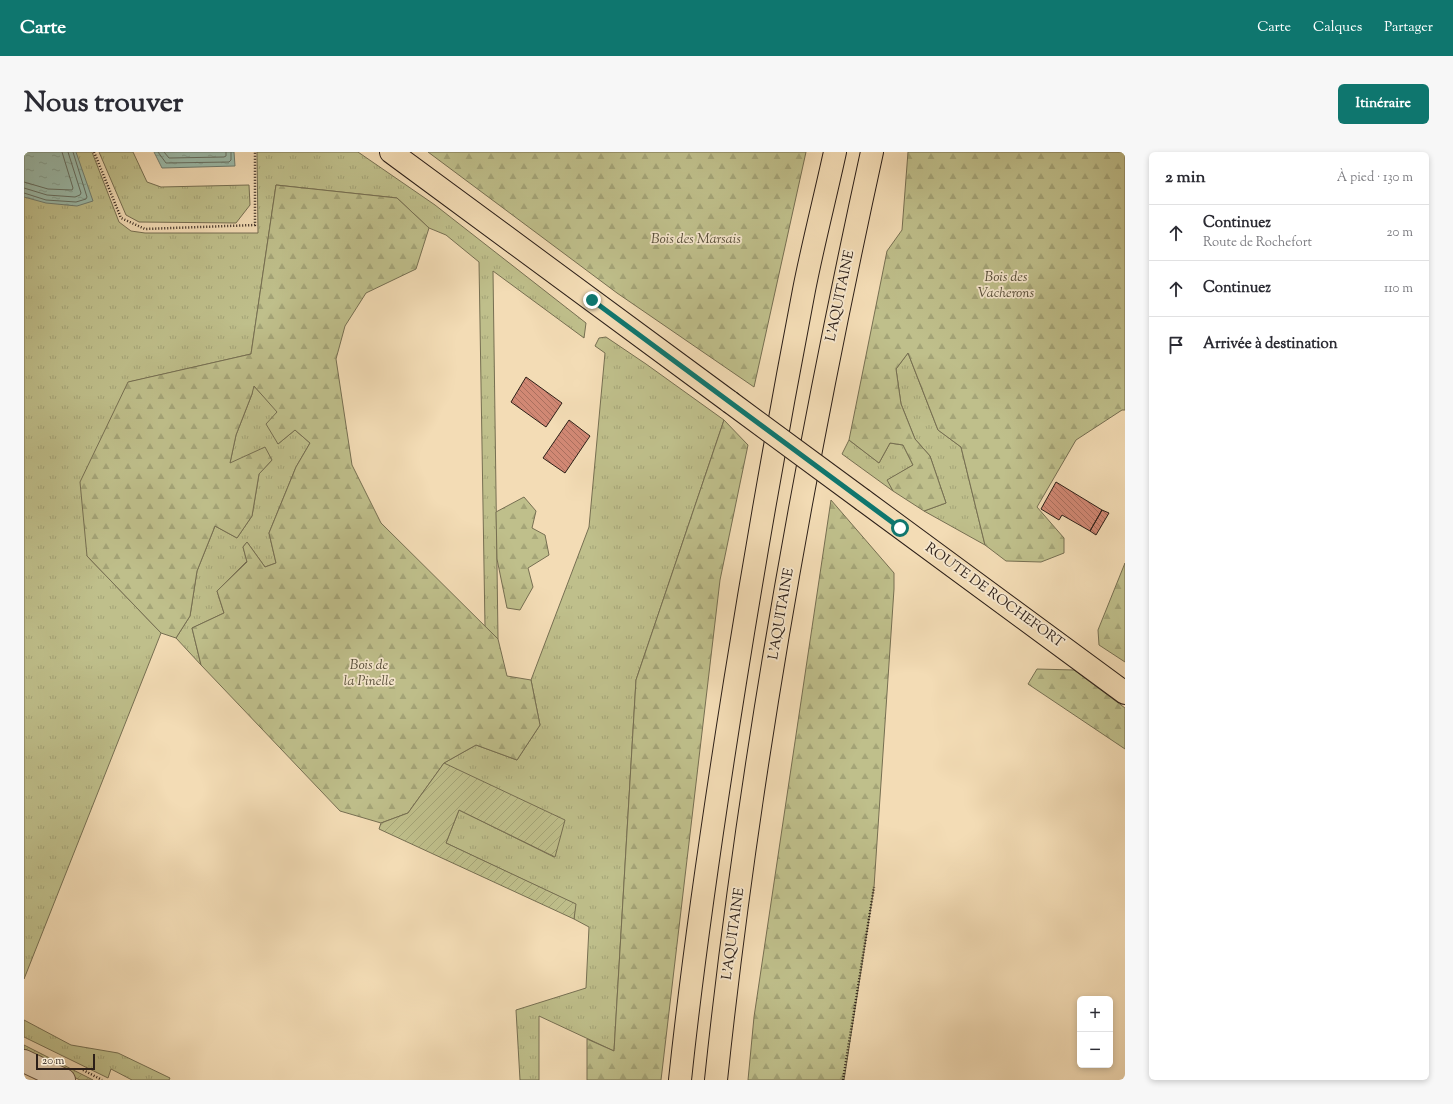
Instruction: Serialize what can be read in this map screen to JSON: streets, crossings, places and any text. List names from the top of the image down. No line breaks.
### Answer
{"streets":{"main road":["L'AQUITAINE","ROUTE DE ROCHEFORT"]},"parks":["Bois des Marsais","Bois des Vacherons","Bois de la Pinelle"],"scale_bar":"20 m","page":{"header":"Carte","nav":["Carte","Calques","Partager"],"title":"Nous trouver","buttons":"Itinéraire","heading":["2 min","À pied · 130 m"],"list":[["Continuez","Route de Rochefort","20 m"],["Continuez","110 m"],"Arrivée à destination"],"map_buttons":["+","−"],"scale":"20 m"}}
